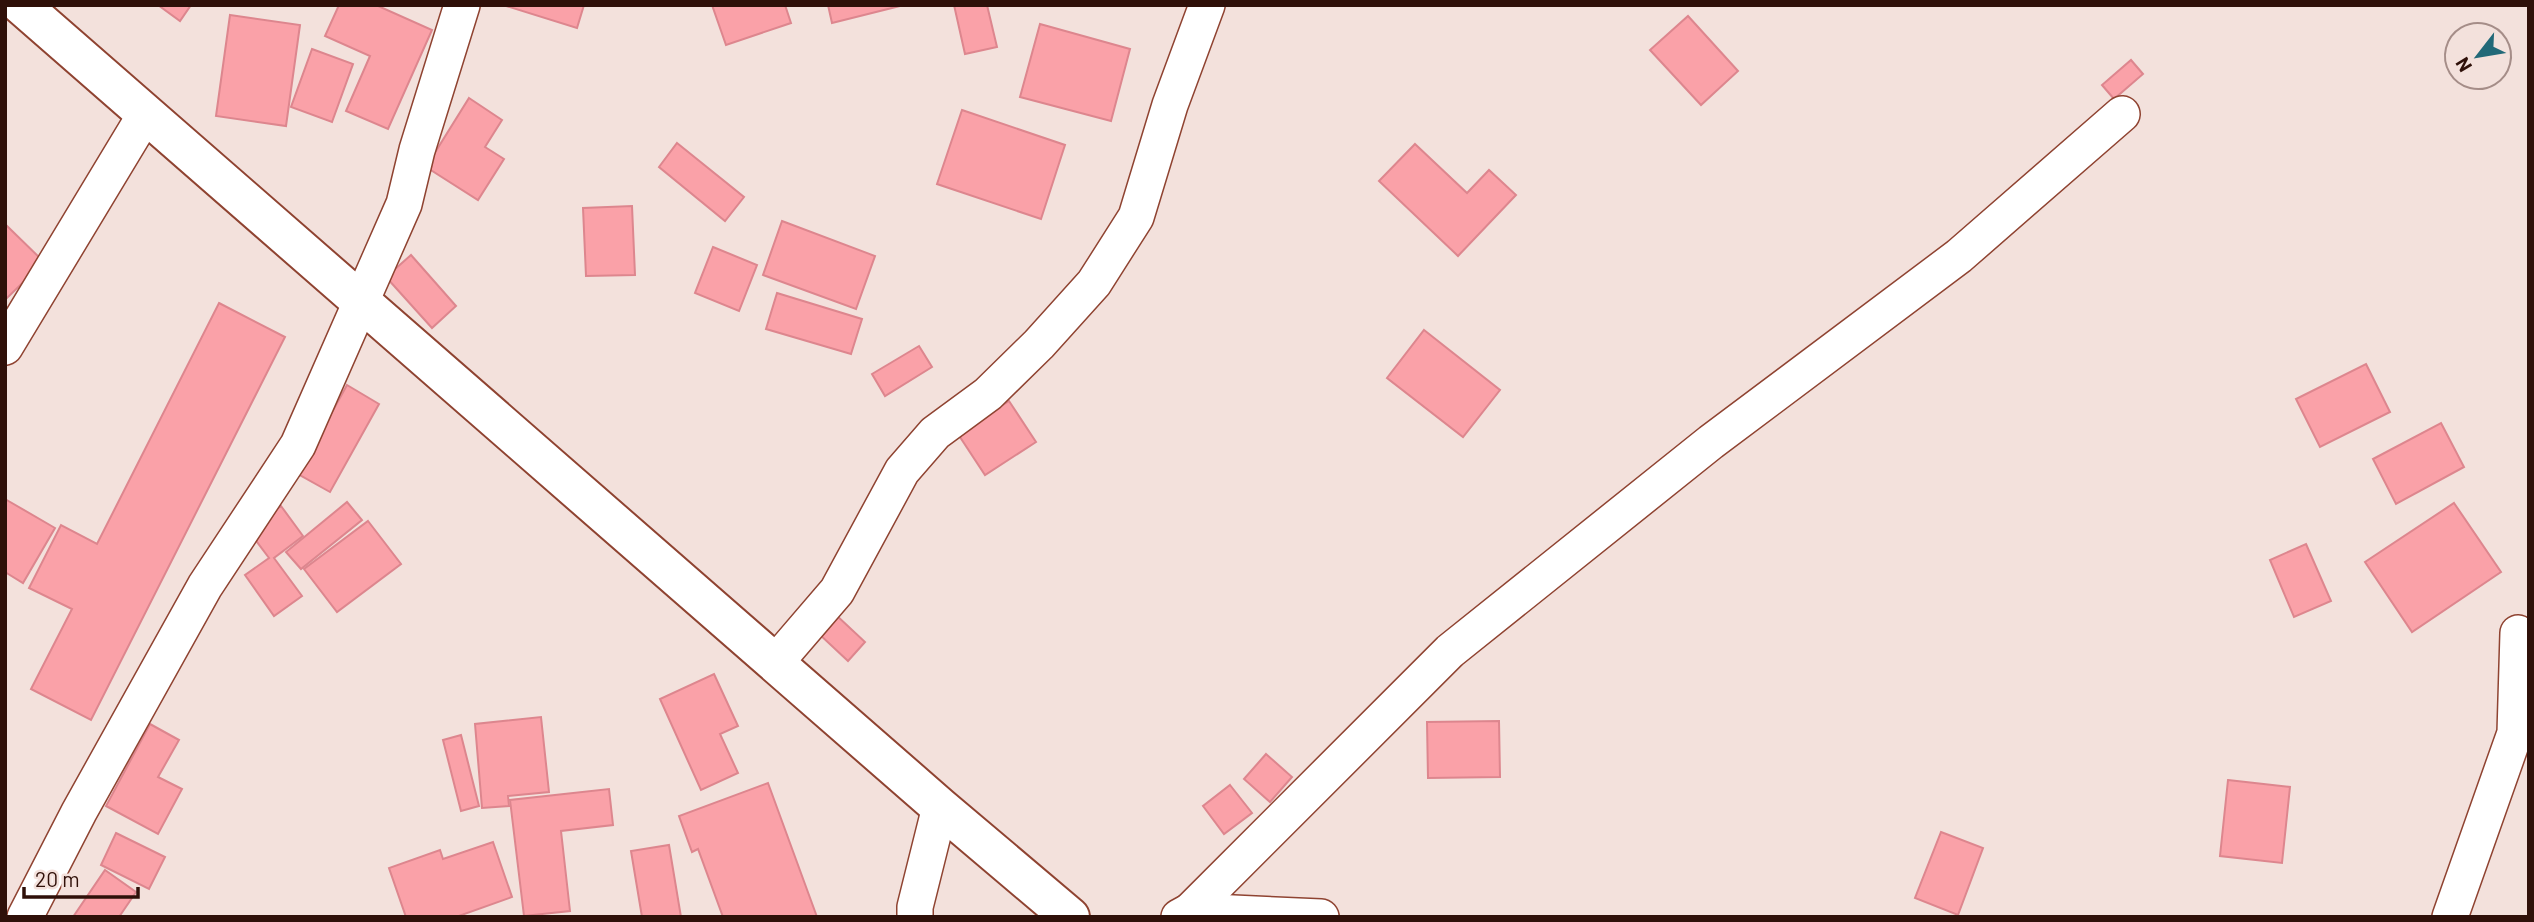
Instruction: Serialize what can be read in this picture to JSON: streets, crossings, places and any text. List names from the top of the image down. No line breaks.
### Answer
{"scale_bar":"20 m","north":"bottom left"}
